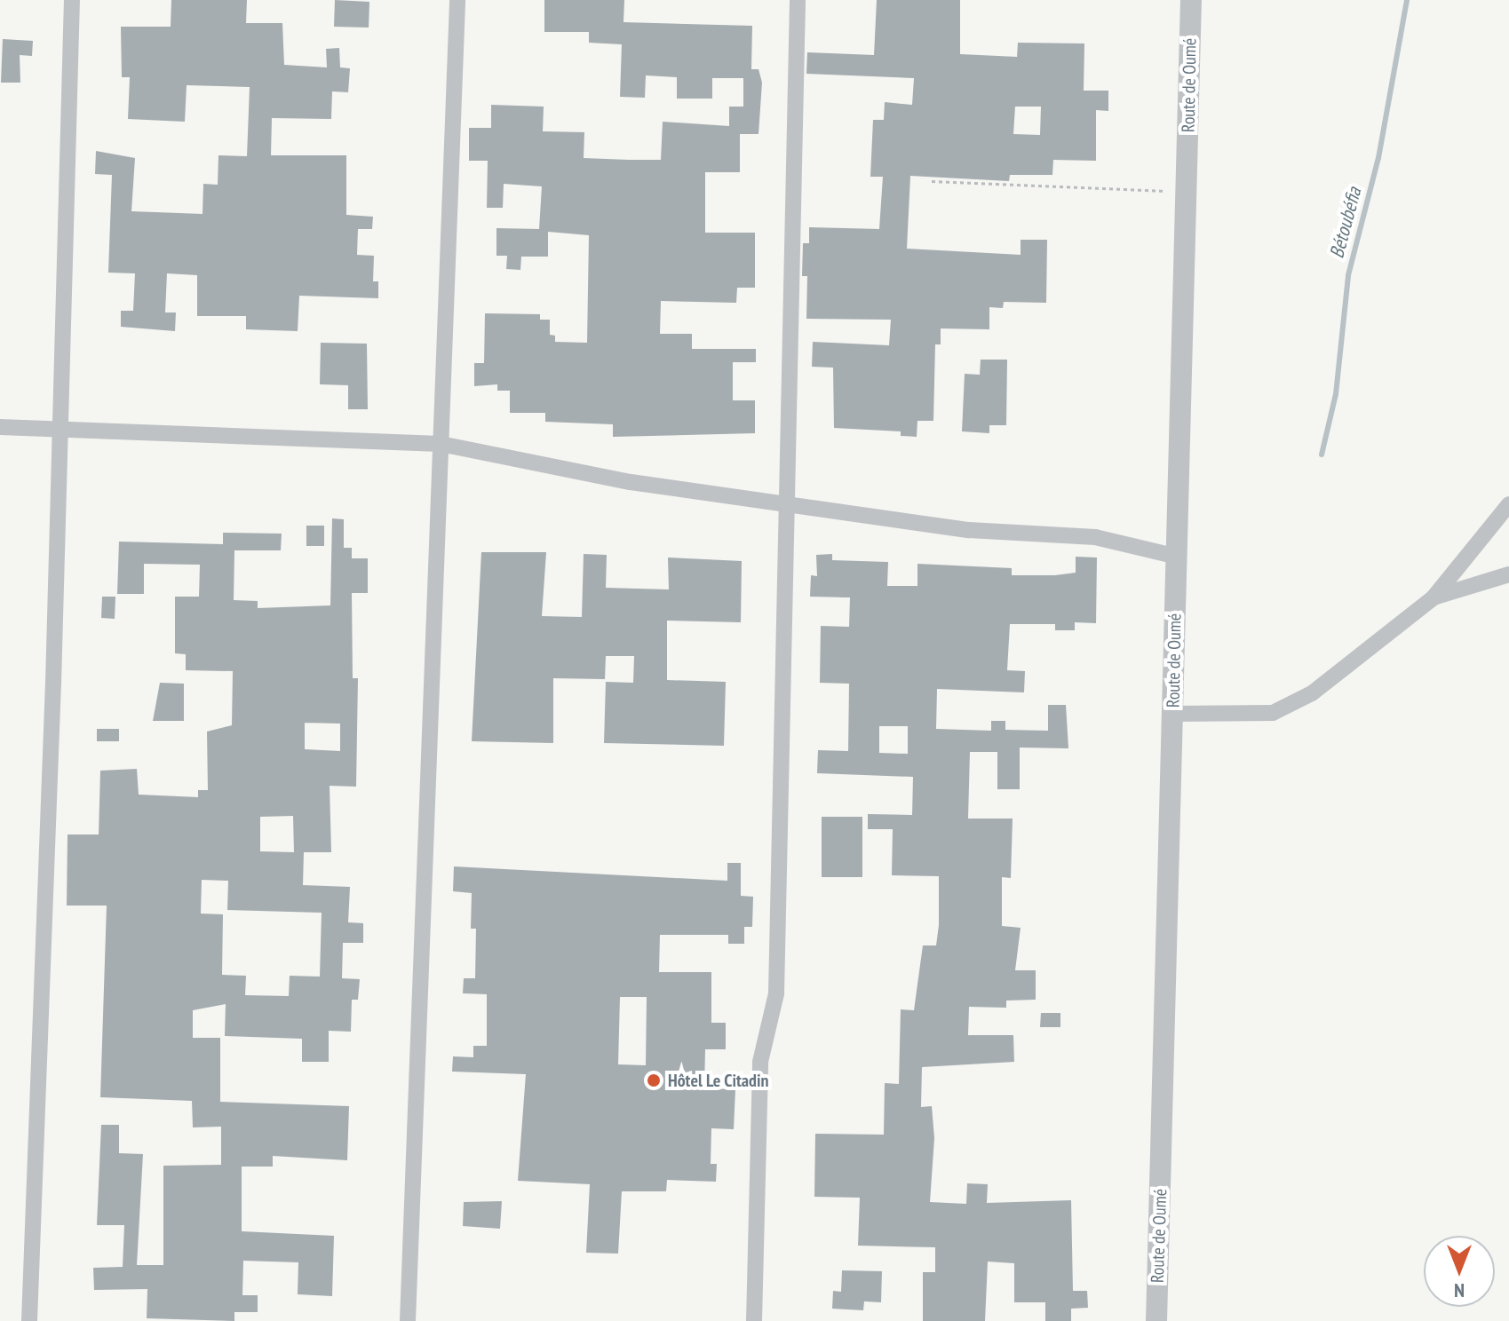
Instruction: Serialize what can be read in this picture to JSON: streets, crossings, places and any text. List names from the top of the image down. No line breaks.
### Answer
{"streets":{"street":["Route de Oumé"]},"water":["Bétoubéfia"],"places":["Hôtel Le Citadin"],"north":"bottom"}
